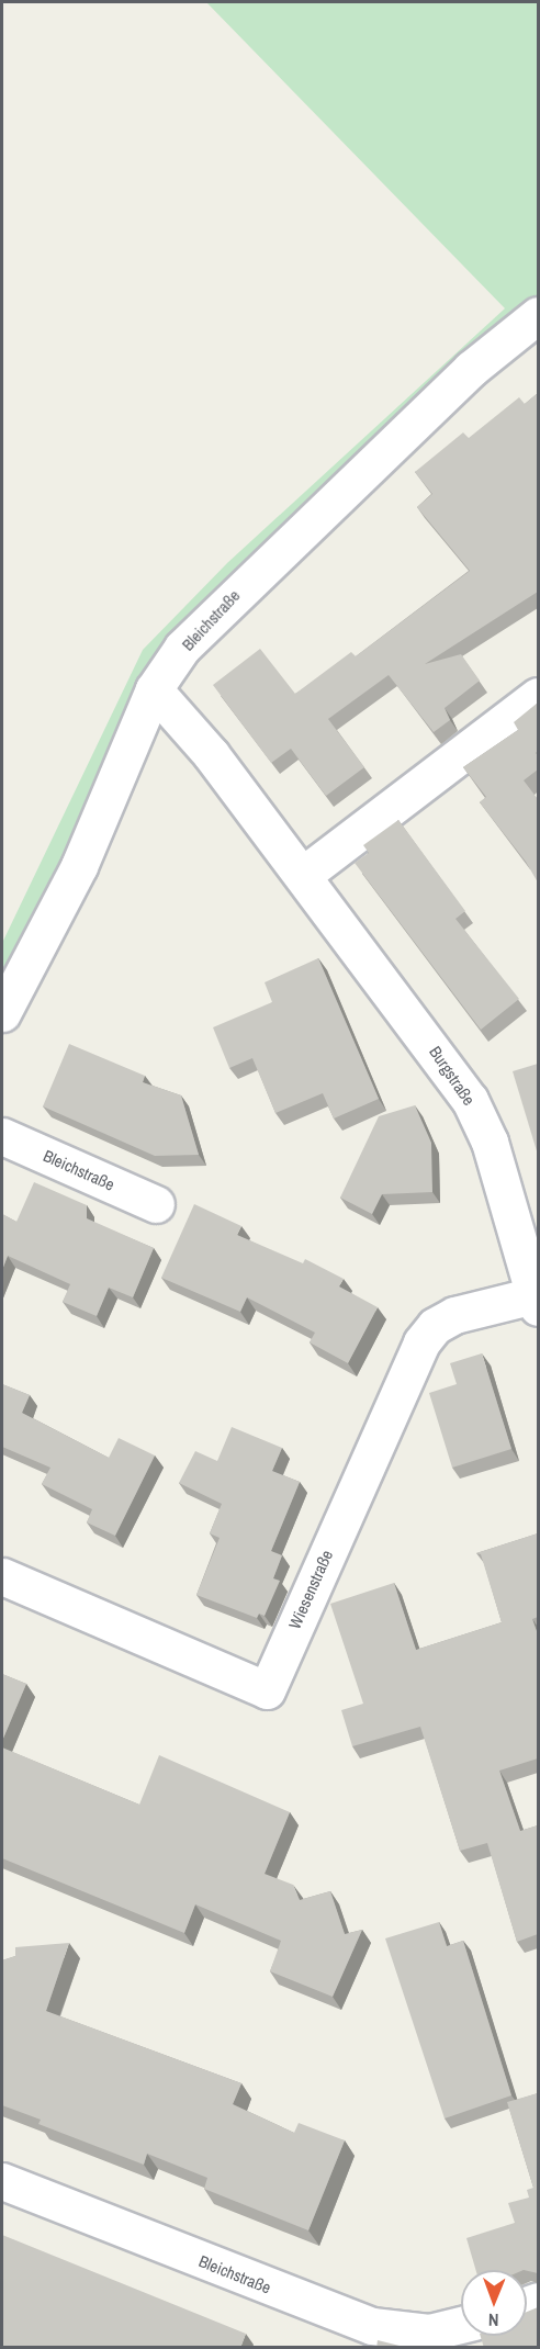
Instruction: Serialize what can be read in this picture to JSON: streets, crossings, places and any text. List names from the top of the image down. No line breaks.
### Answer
{"streets":{"street":["Bleichstraße","Burgstraße","Wiesenstraße"]},"crossings":[["Bleichstraße","Burgstraße"],["Burgstraße","Wiesenstraße"]],"north":"bottom"}
